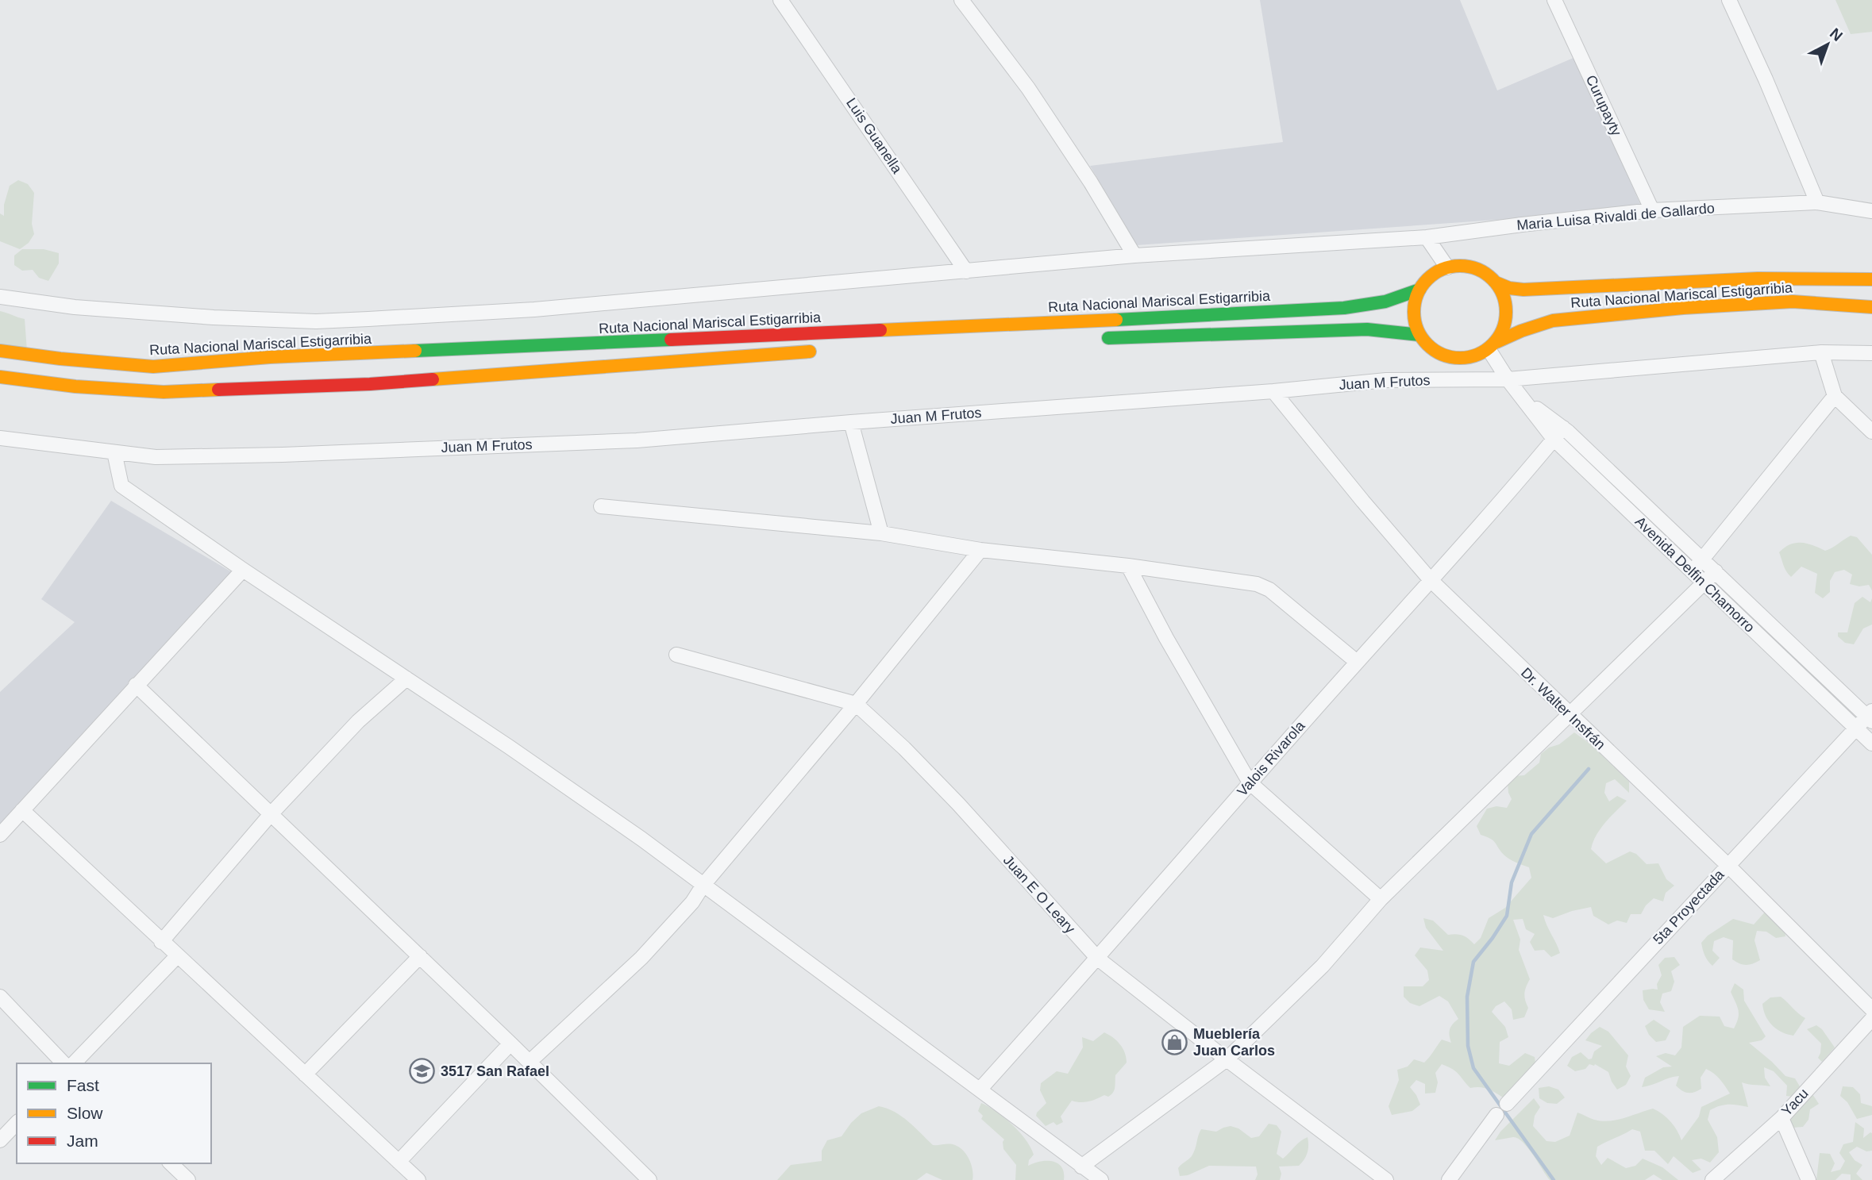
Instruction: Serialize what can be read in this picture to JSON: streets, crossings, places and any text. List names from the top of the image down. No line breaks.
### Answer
{"streets":{"highway":["Ruta Nacional Mariscal Estigarribia"],"street":["Curupayty","Luis Guanella","Maria Luisa Rivaldi de Gallardo","Juan M Frutos","Avenida Delfin Chamorro","Dr. Walter Insfrán","Valois Rivarola","Juan E O Leary","5ta Proyectada","Yacu"]},"crossings":[["Curupayty","Maria Luisa Rivaldi de Gallardo"],["Luis Guanella","Maria Luisa Rivaldi de Gallardo"],["Ruta Nacional Mariscal Estigarribia","Avenida Delfin Chamorro"],["Juan M Frutos","Avenida Delfin Chamorro"],["Juan M Frutos","Dr. Walter Insfrán"],["Avenida Delfin Chamorro","Valois Rivarola"],["Avenida Delfin Chamorro","5ta Proyectada"],["Dr. Walter Insfrán","Valois Rivarola"],["Dr. Walter Insfrán","5ta Proyectada"],["Valois Rivarola","Juan E O Leary"]],"places":{"shop":["Mueblería Juan Carlos"],"school or university":["3517 San Rafael"]},"legend":["Fast","Slow","Jam"],"north":"top right"}
